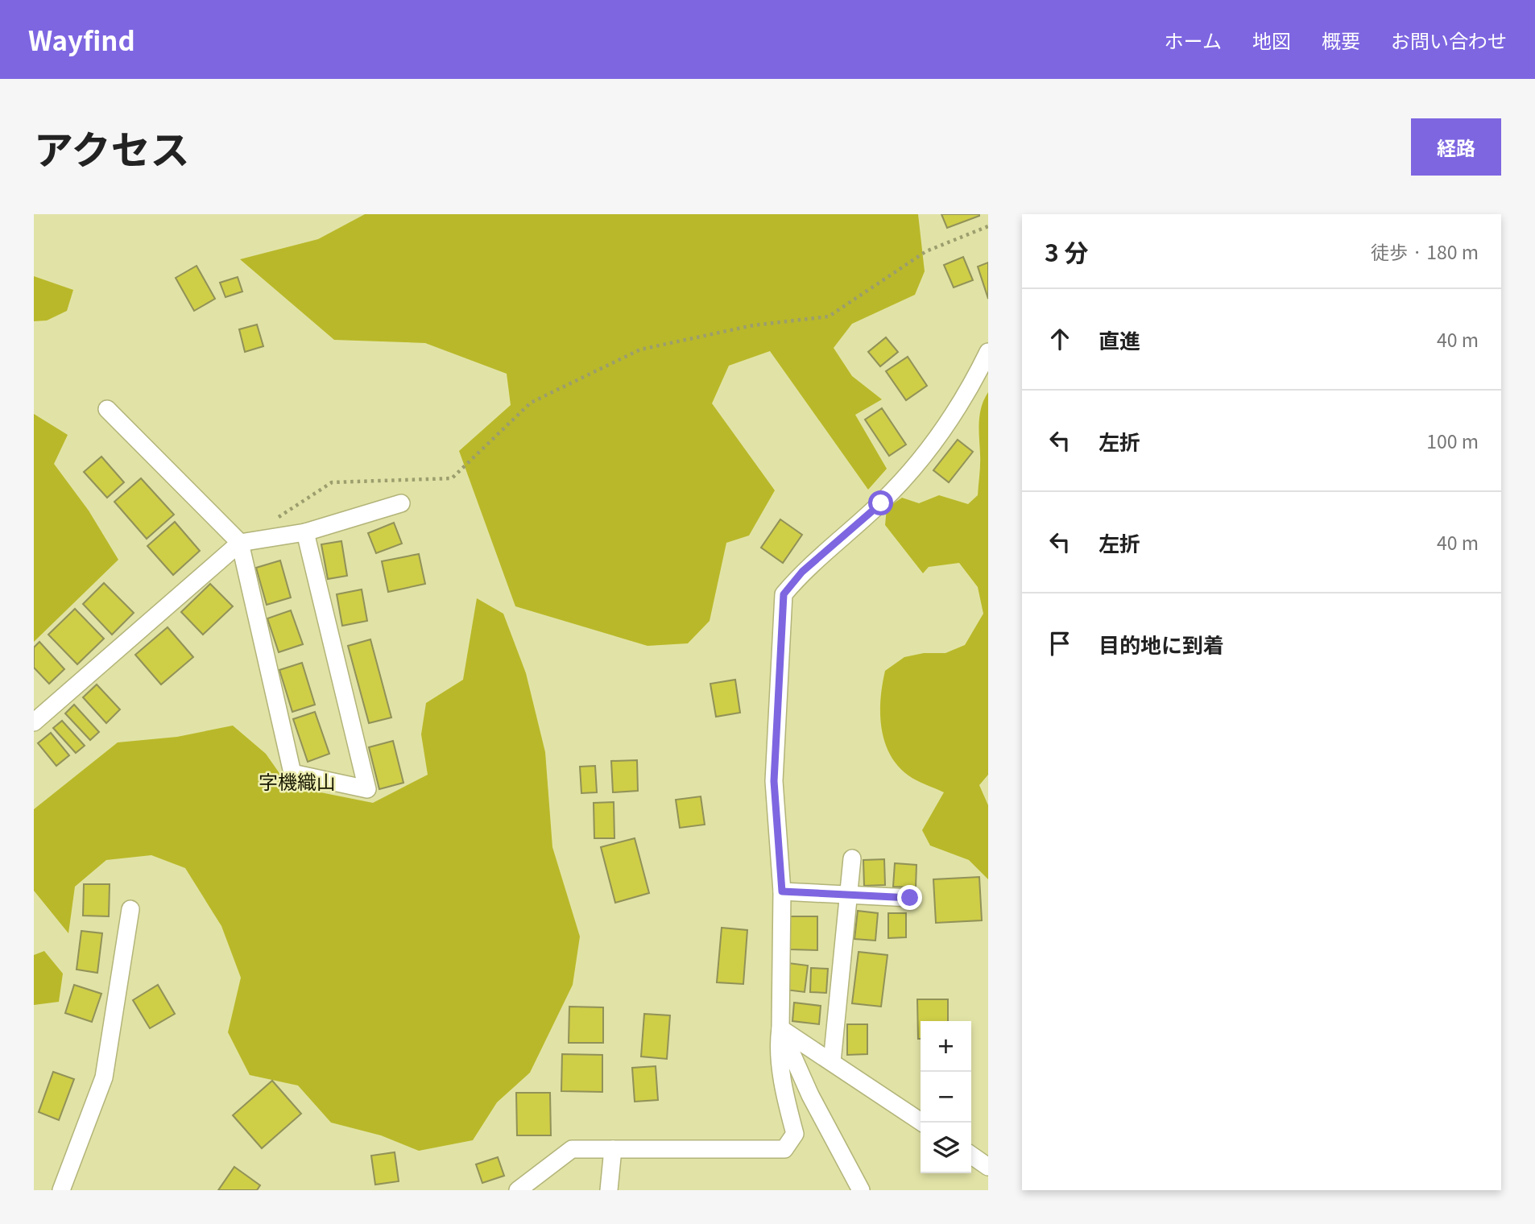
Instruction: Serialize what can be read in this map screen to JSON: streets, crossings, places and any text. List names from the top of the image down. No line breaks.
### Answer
{"districts":["字機織山"],"page":{"header":"Wayfind","nav":["ホーム","地図","概要","お問い合わせ"],"title":"アクセス","buttons":"経路","heading":["3 分","徒歩 · 180 m"],"list":[["直進","40 m"],["左折","100 m"],["左折","40 m"],"目的地に到着"],"map_buttons":["+","−"]}}
